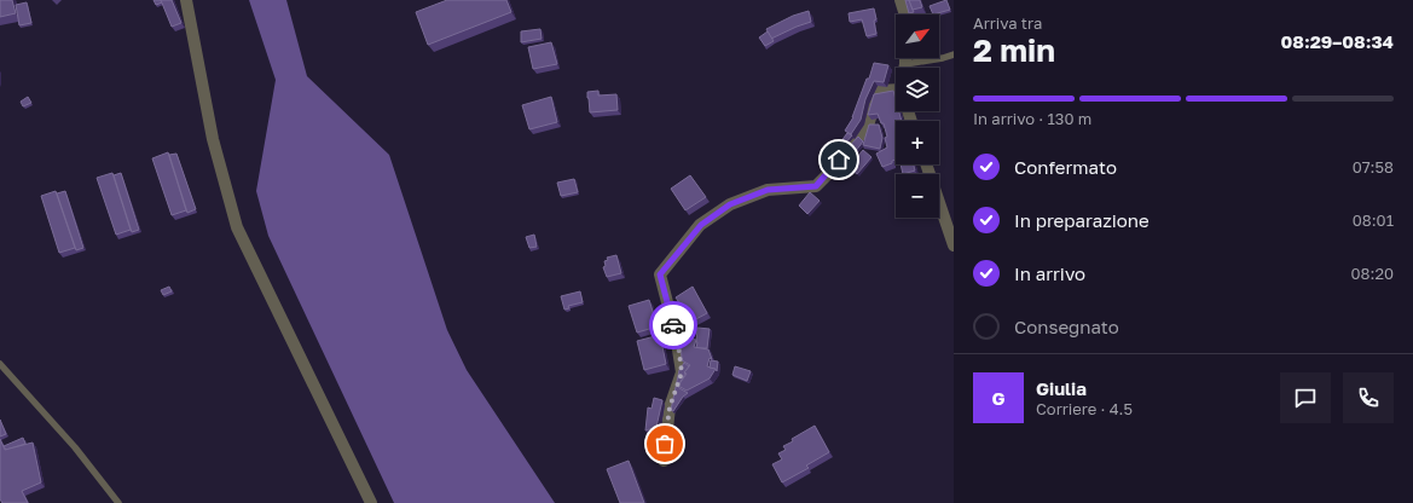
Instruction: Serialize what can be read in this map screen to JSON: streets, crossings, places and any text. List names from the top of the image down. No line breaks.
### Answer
{"north":"top right","page":{"heading":["2 min","Arriva tra","08:29–08:34"],"panel":["Giulia","Corriere · 4.5"],"map_buttons":["+","−"],"bar":"In arrivo · 130 m","list":[["Confermato","07:58"],["In preparazione","08:01"],["In arrivo","08:20"],"Consegnato"],"round":"G"}}
